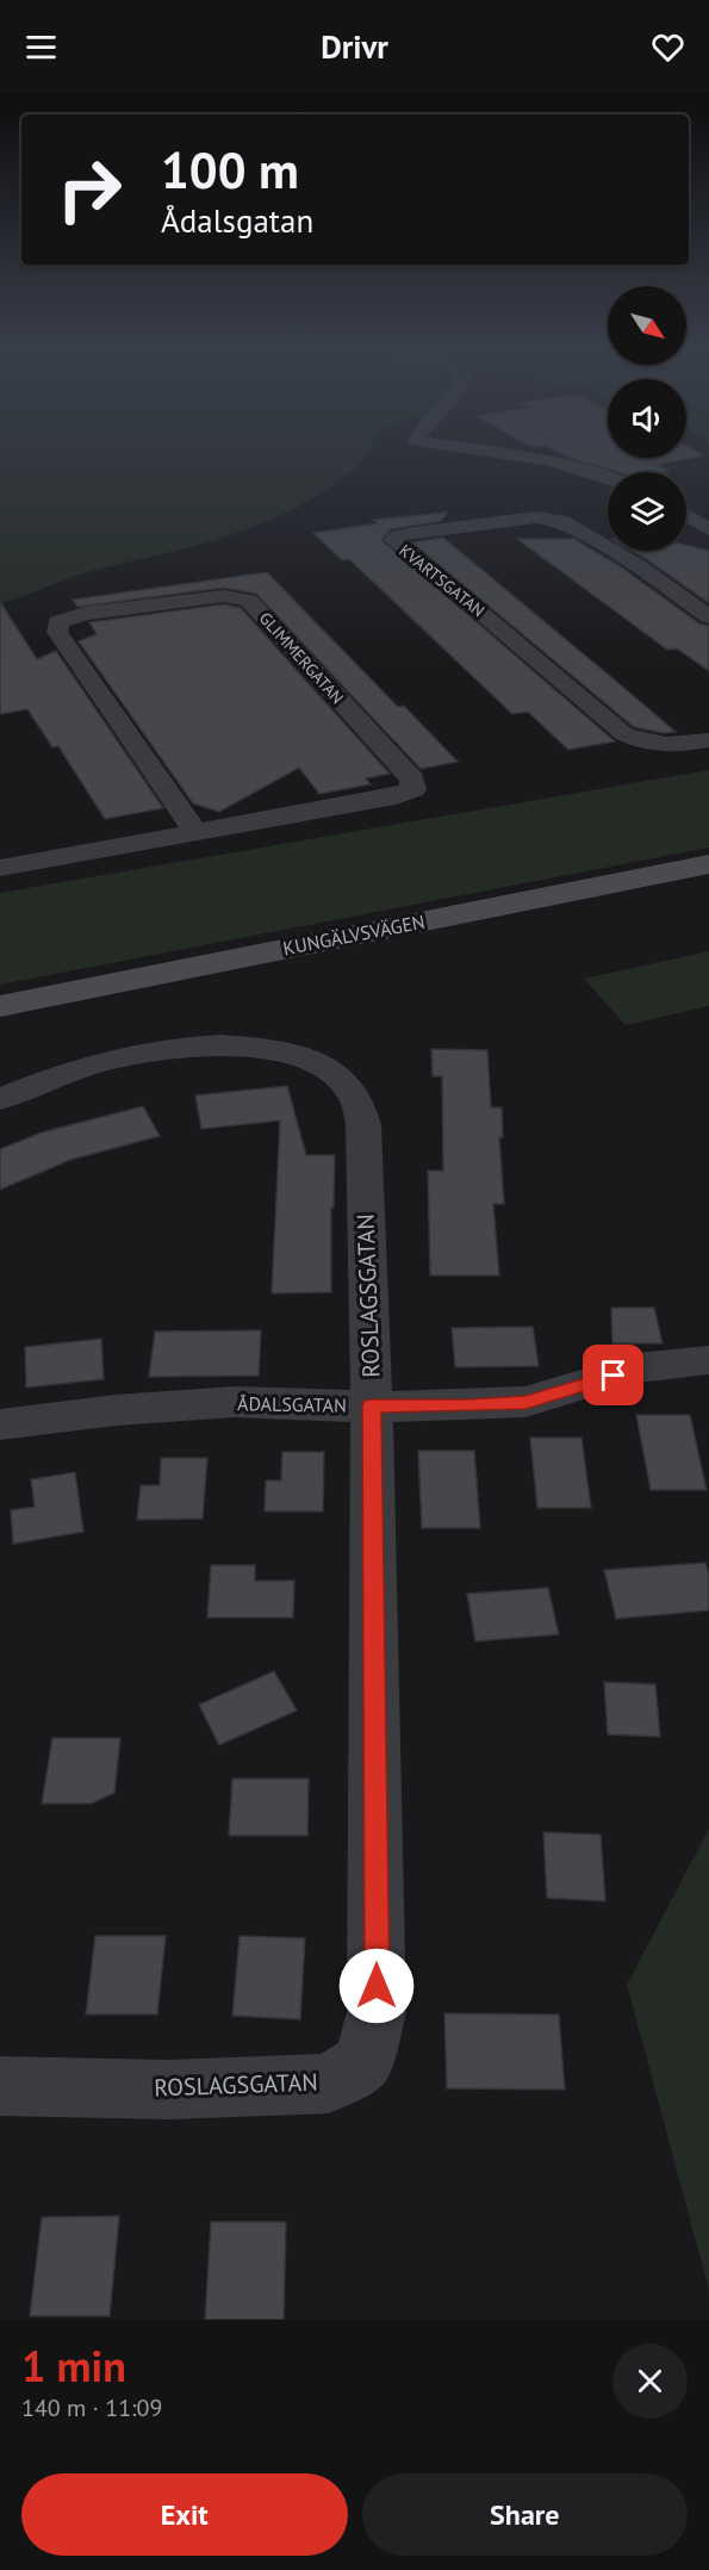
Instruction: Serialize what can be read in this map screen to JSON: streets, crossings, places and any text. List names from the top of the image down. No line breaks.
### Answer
{"streets":{"main road":["KUNGÄLVSVÄGEN"],"street":["KVARTSGATAN","GLIMMERGATAN","ROSLAGSGATAN","ÅDALSGATAN"]},"crossings":[["ROSLAGSGATAN","ÅDALSGATAN"]],"north":"bottom right","page":{"header":"Drivr","turn":["100 m","Ådalsgatan"],"heading":["1 min","140 m · 11:09"],"buttons":["Exit","Share"]}}
